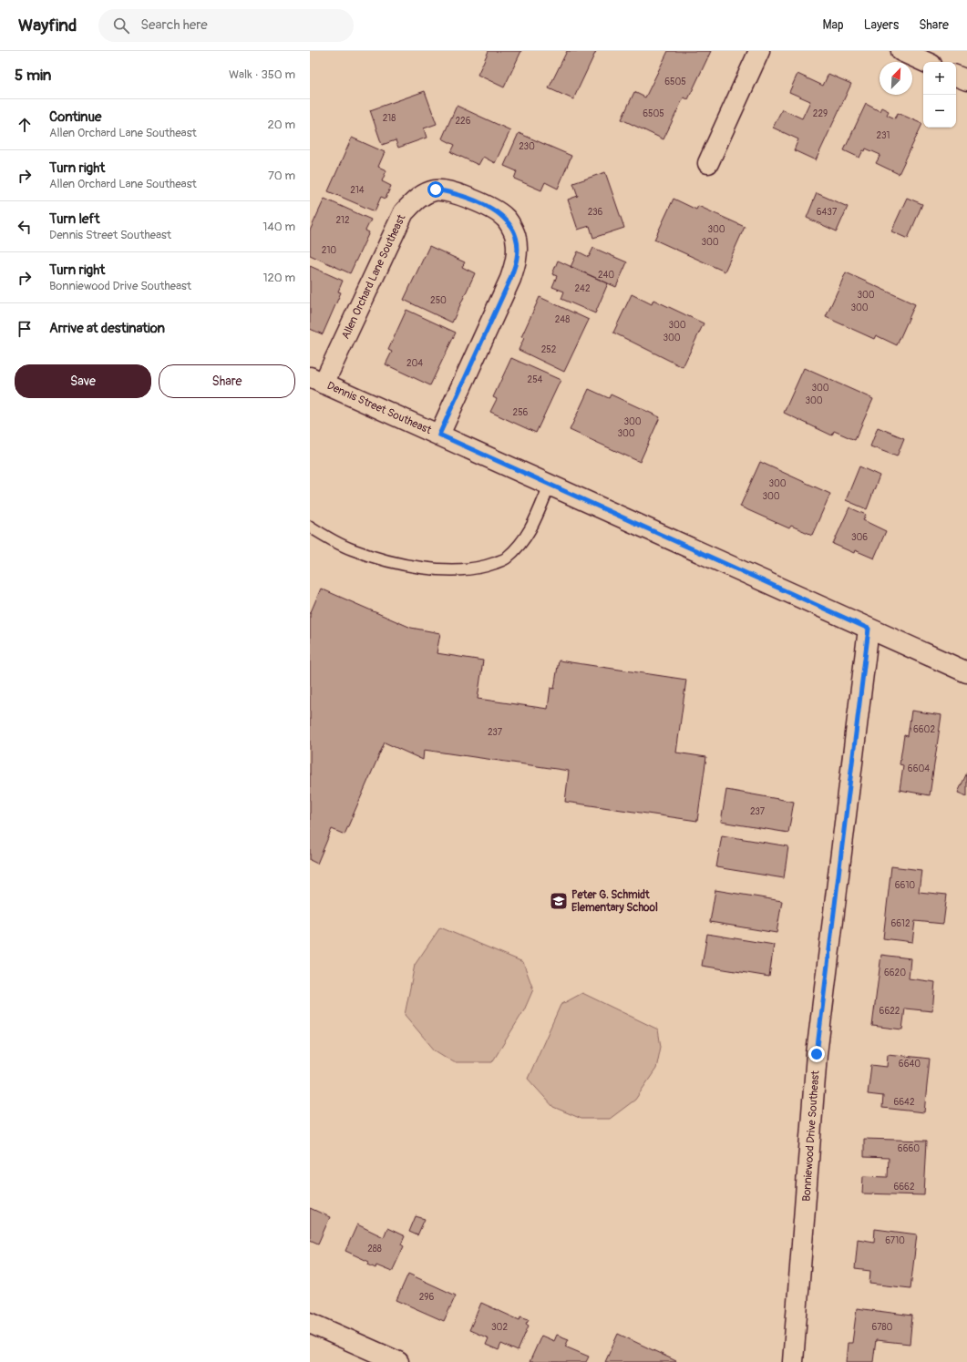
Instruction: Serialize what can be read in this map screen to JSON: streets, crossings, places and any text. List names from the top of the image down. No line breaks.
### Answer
{"streets":{"street":["Allen Orchard Lane Southeast","Dennis Street Southeast","Bonniewood Drive Southeast"]},"crossings":[["Allen Orchard Lane Southeast","Dennis Street Southeast"],["Dennis Street Southeast","Bonniewood Drive Southeast"]],"places":{"school or university":["Peter G. Schmidt Elementary School"]},"house_numbers":["6505","6505","229","218","226","231","230","214","236","6437","212","300","300","210","240","242","300","250","300","248","300","300","252","204","254","300","300","256","300","300","300","300","306","6602","237","6604","237","6610","6612","6620","6622","6640","6642","6660","6662","6710","288","296","302","6780"],"north":"top right","page":{"header":"Wayfind","search":"Search here","nav":["Map","Layers","Share"],"heading":["5 min","Walk · 350 m"],"map_buttons":["+","−"],"list":[["Continue","Allen Orchard Lane Southeast","20 m"],["Turn right","Allen Orchard Lane Southeast","70 m"],["Turn left","Dennis Street Southeast","140 m"],["Turn right","Bonniewood Drive Southeast","120 m"],"Arrive at destination"],"buttons":["Save","Share"]}}
